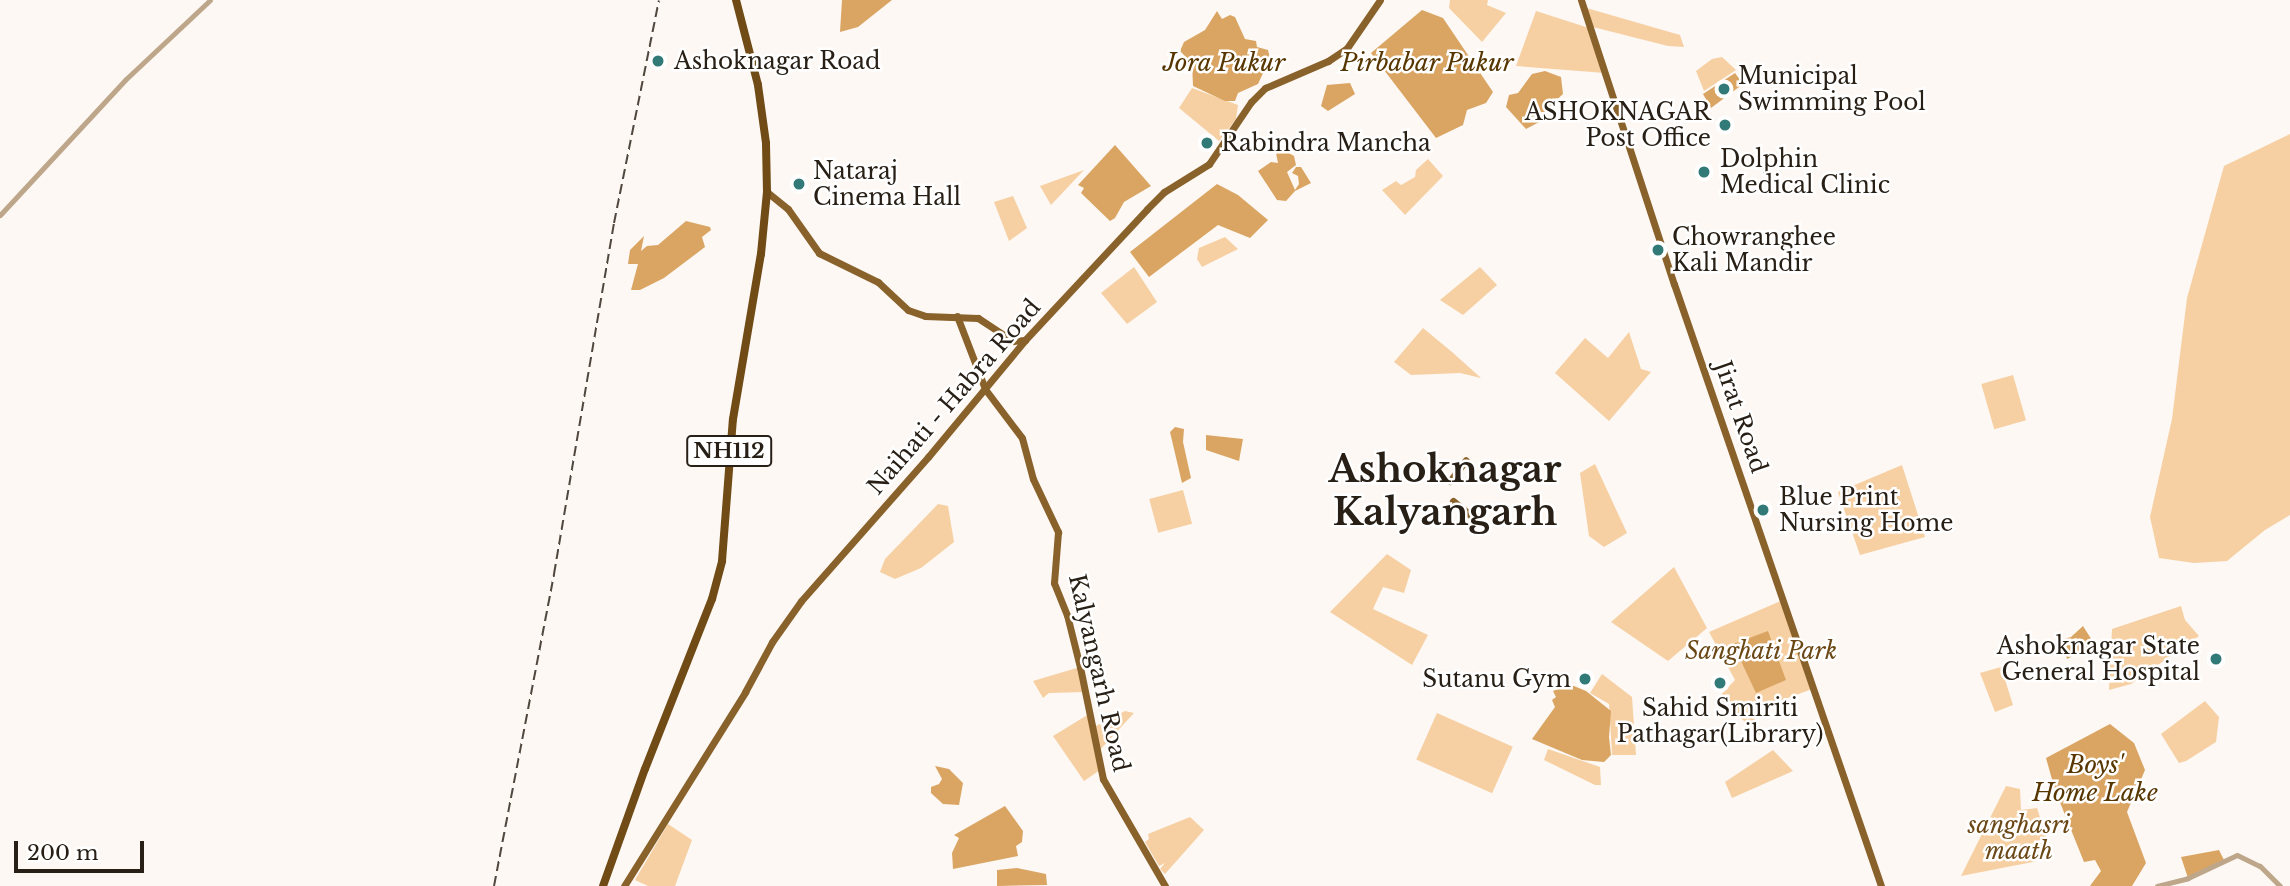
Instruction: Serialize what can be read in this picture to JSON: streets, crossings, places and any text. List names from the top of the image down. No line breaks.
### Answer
{"streets":{"highway":["NH112"],"main road":["Naihati - Habra Road","Jirat Road","Kalyangarh Road"]},"crossings":[["Naihati - Habra Road","Kalyangarh Road"]],"districts":["Ashoknagar Kalyangarh"],"water":["Jora Pukur","Pirbabar Pukur","Boys' Home Lake"],"parks":["Sanghati Park","sanghasri maath"],"places":["Ashoknagar Road","Municipal Swimming Pool","ASHOKNAGAR Post Office","Rabindra Mancha","Dolphin Medical Clinic","Nataraj Cinema Hall","Chowranghee Kali Mandir","Blue Print Nursing Home","Ashoknagar State General Hospital","Sutanu Gym","Sahid Smiriti Pathagar(Library)"],"scale_bar":"200 m"}
